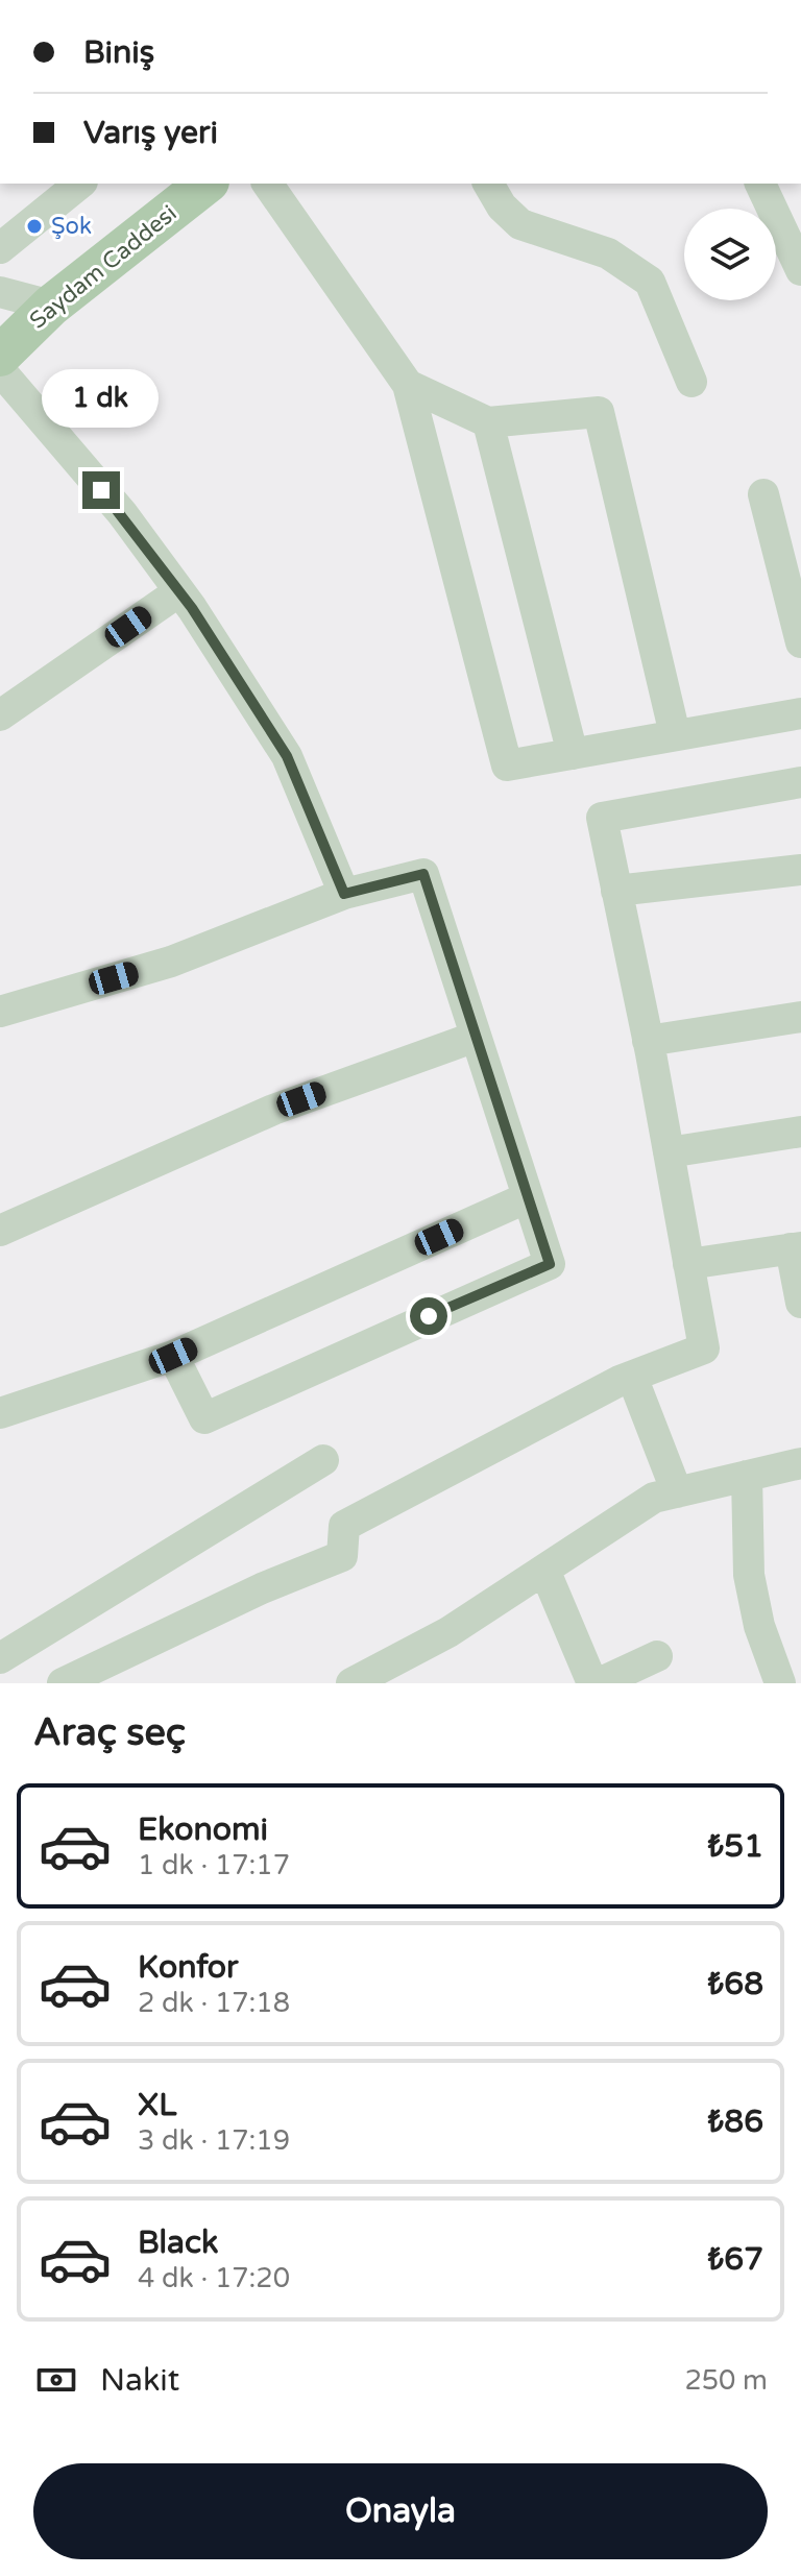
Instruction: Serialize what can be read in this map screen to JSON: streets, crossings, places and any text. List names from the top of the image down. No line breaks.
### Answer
{"streets":{"main road":["Saydam Caddesi"]},"places":["Şok"],"page":{"banner":["Biniş","Varış yeri"],"bubble":"1 dk","heading":"Araç seç","list":[{"name":"Ekonomi","note":"1 dk · 17:17","value":"₺51"},{"name":"Konfor","note":"2 dk · 17:18","value":"₺68"},{"name":"XL","note":"3 dk · 17:19","value":"₺86"},{"name":"Black","note":"4 dk · 17:20","value":"₺67"}],"pay":["Nakit","250 m"],"buttons":"Onayla"}}
